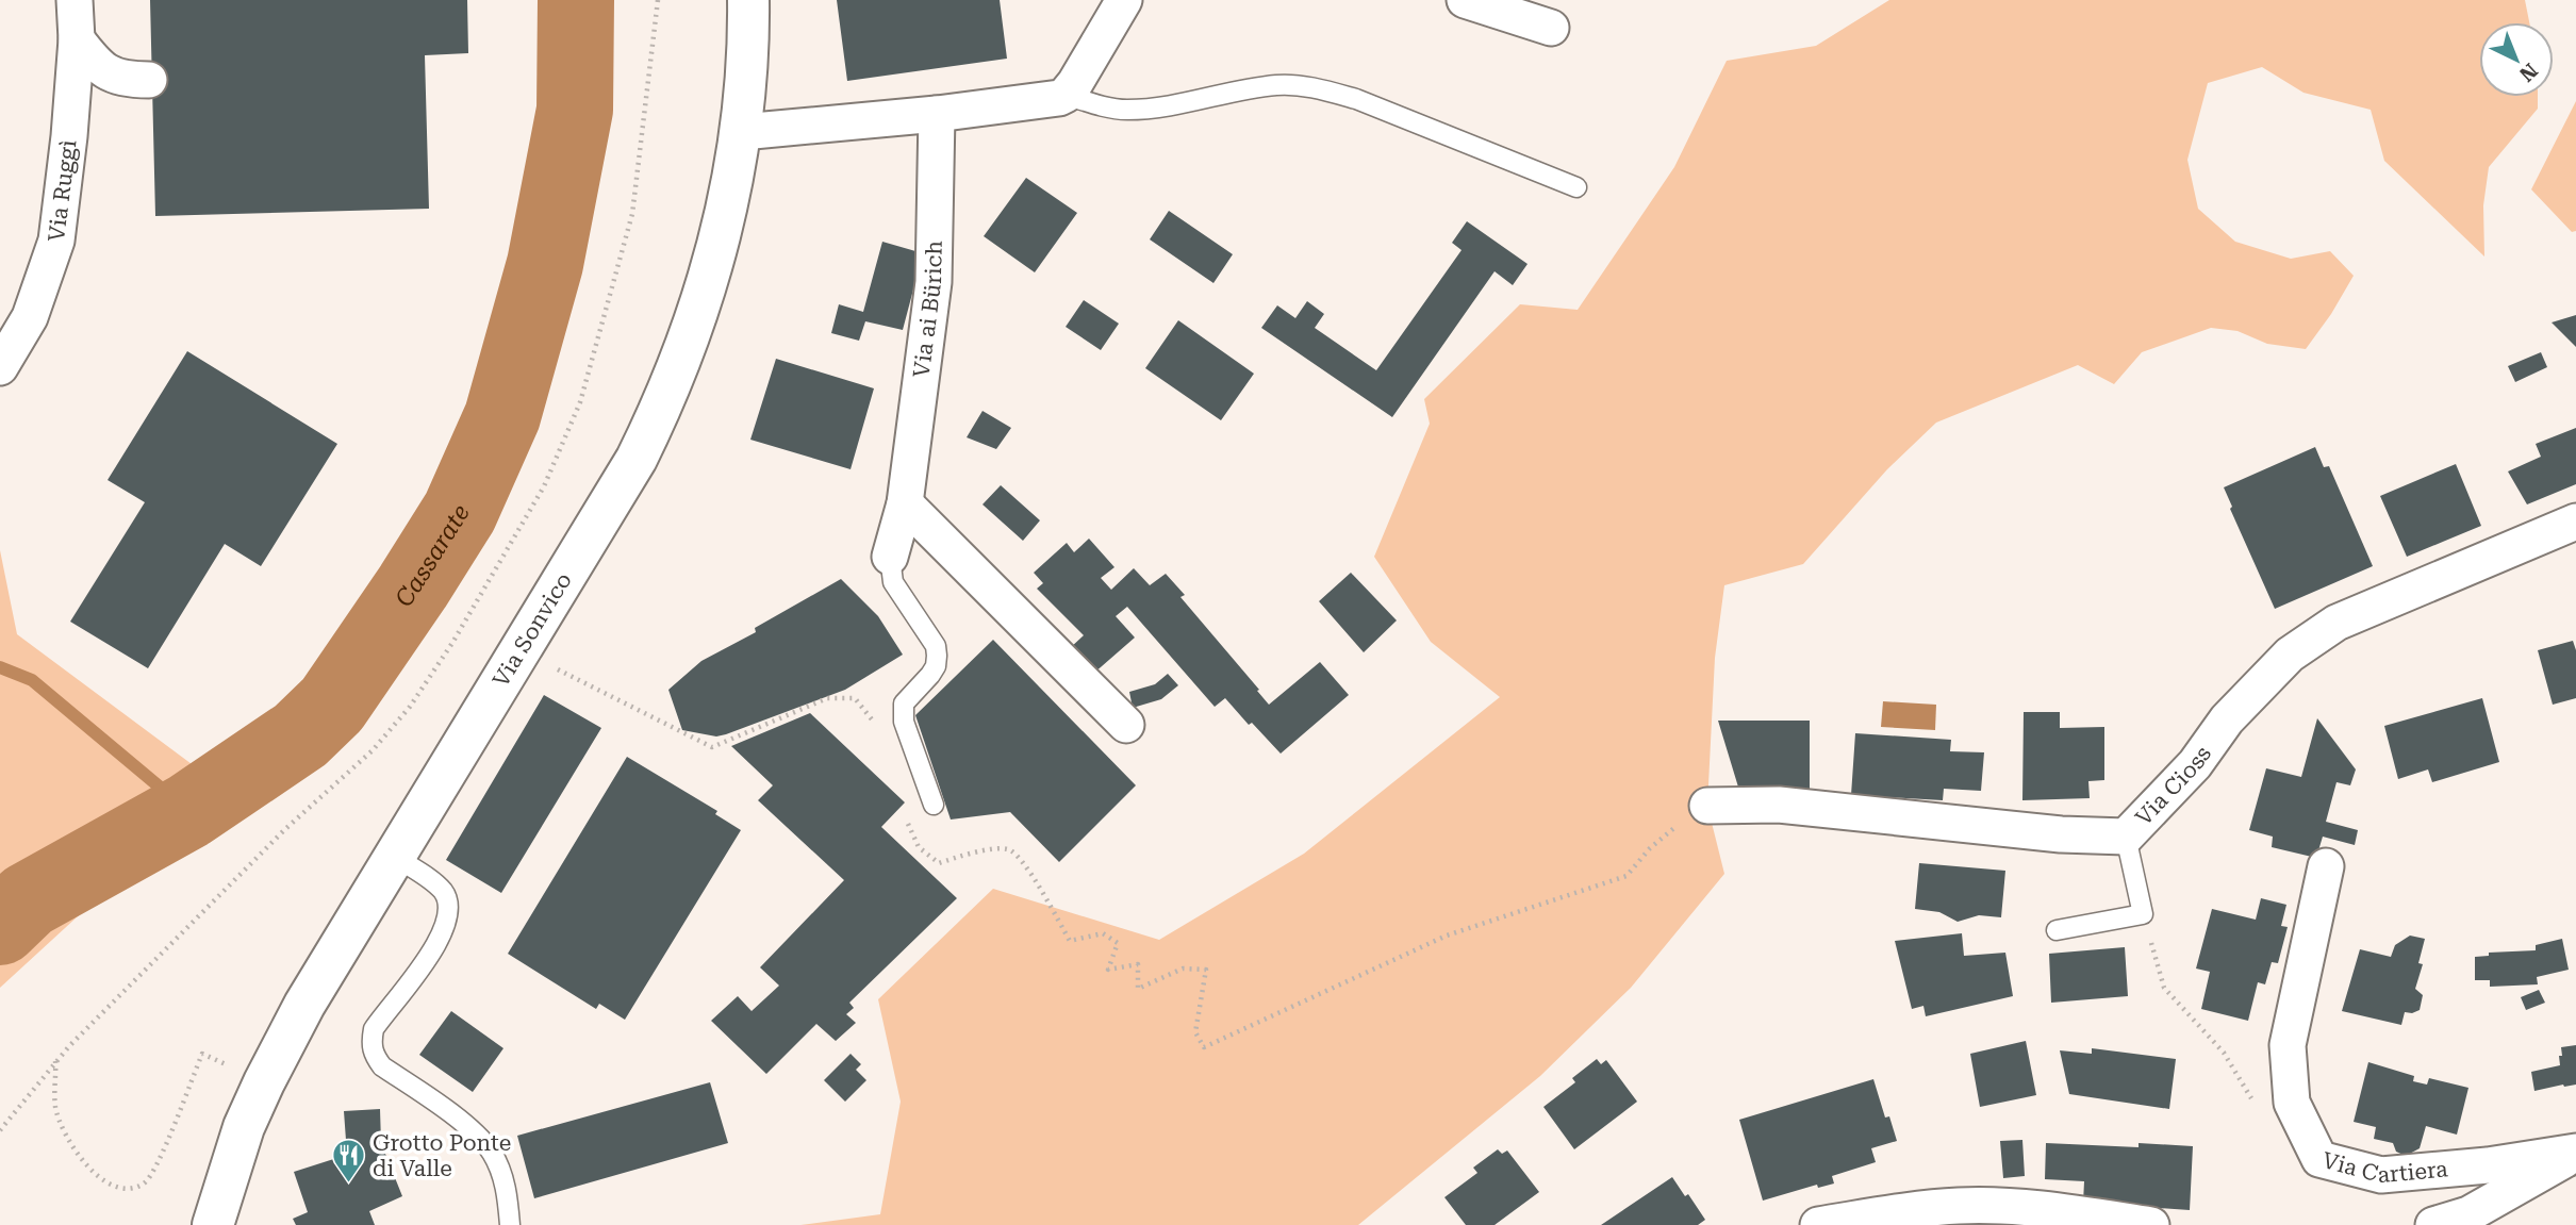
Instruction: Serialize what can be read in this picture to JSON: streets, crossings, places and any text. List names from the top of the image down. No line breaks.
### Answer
{"streets":{"street":["Via Ruggì","Via ai Bürich","Via Sonvico","Via Cioss","Via Cartiera"]},"water":["Cassarate"],"places":{"restaurant":["Grotto Ponte di Valle"]},"north":"bottom right"}
